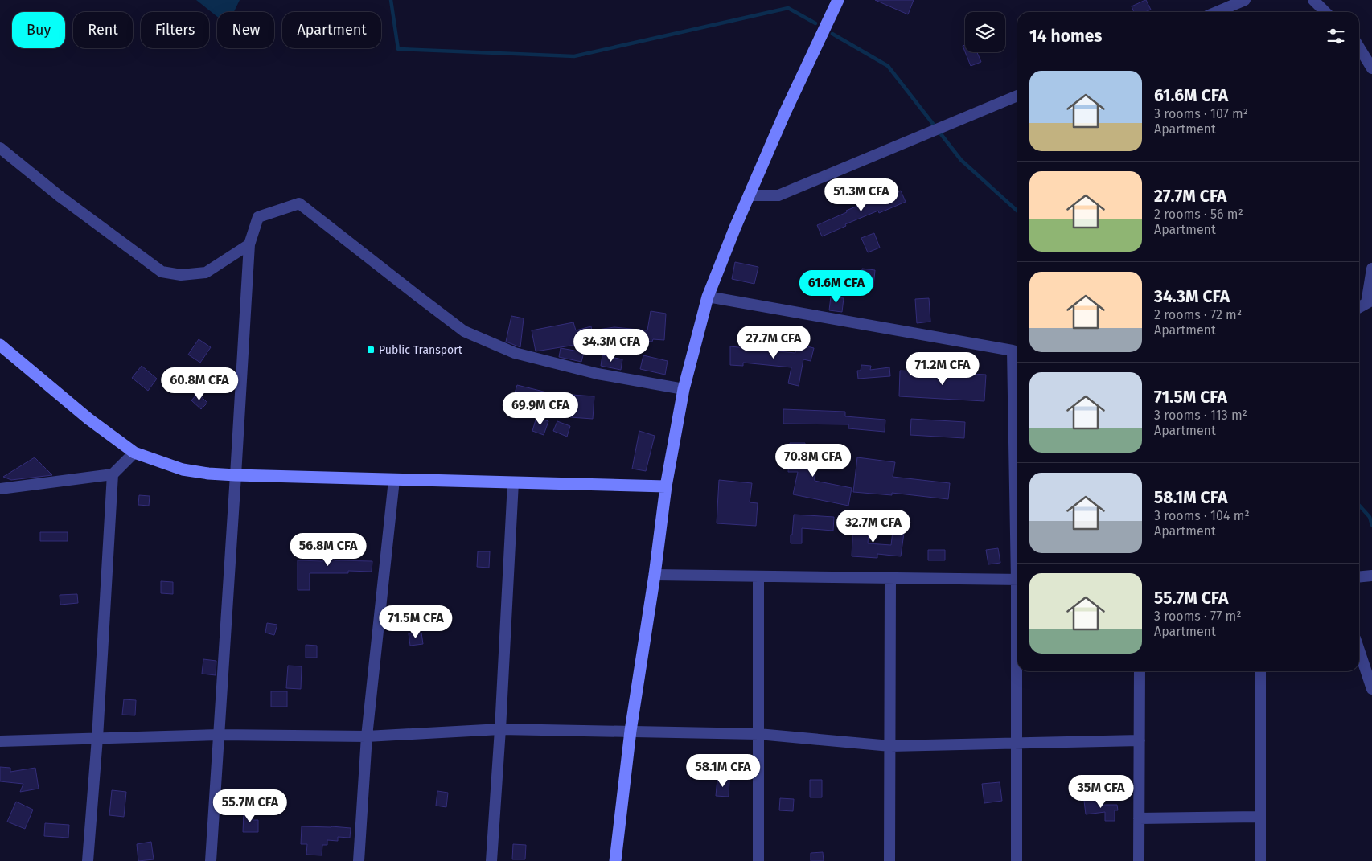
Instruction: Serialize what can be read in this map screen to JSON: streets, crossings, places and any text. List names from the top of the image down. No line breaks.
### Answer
{"places":{"transit":["Public Transport"]},"page":{"chip":["Buy","Rent","Filters","New","Apartment"],"heading":"14 homes","list":[{"name":"61.6M CFA","note":"3 rooms · 107 m² · Apartment"},{"name":"27.7M CFA","note":"2 rooms · 56 m² · Apartment"},{"name":"34.3M CFA","note":"2 rooms · 72 m² · Apartment"},{"name":"71.5M CFA","note":"3 rooms · 113 m² · Apartment"},{"name":"58.1M CFA","note":"3 rooms · 104 m² · Apartment"},{"name":"55.7M CFA","note":"3 rooms · 77 m² · Apartment"}],"price":["51.3M CFA","61.6M CFA","27.7M CFA","34.3M CFA","71.2M CFA","60.8M CFA","69.9M CFA","70.8M CFA","32.7M CFA","56.8M CFA","71.5M CFA","58.1M CFA","35M CFA","55.7M CFA"]}}
